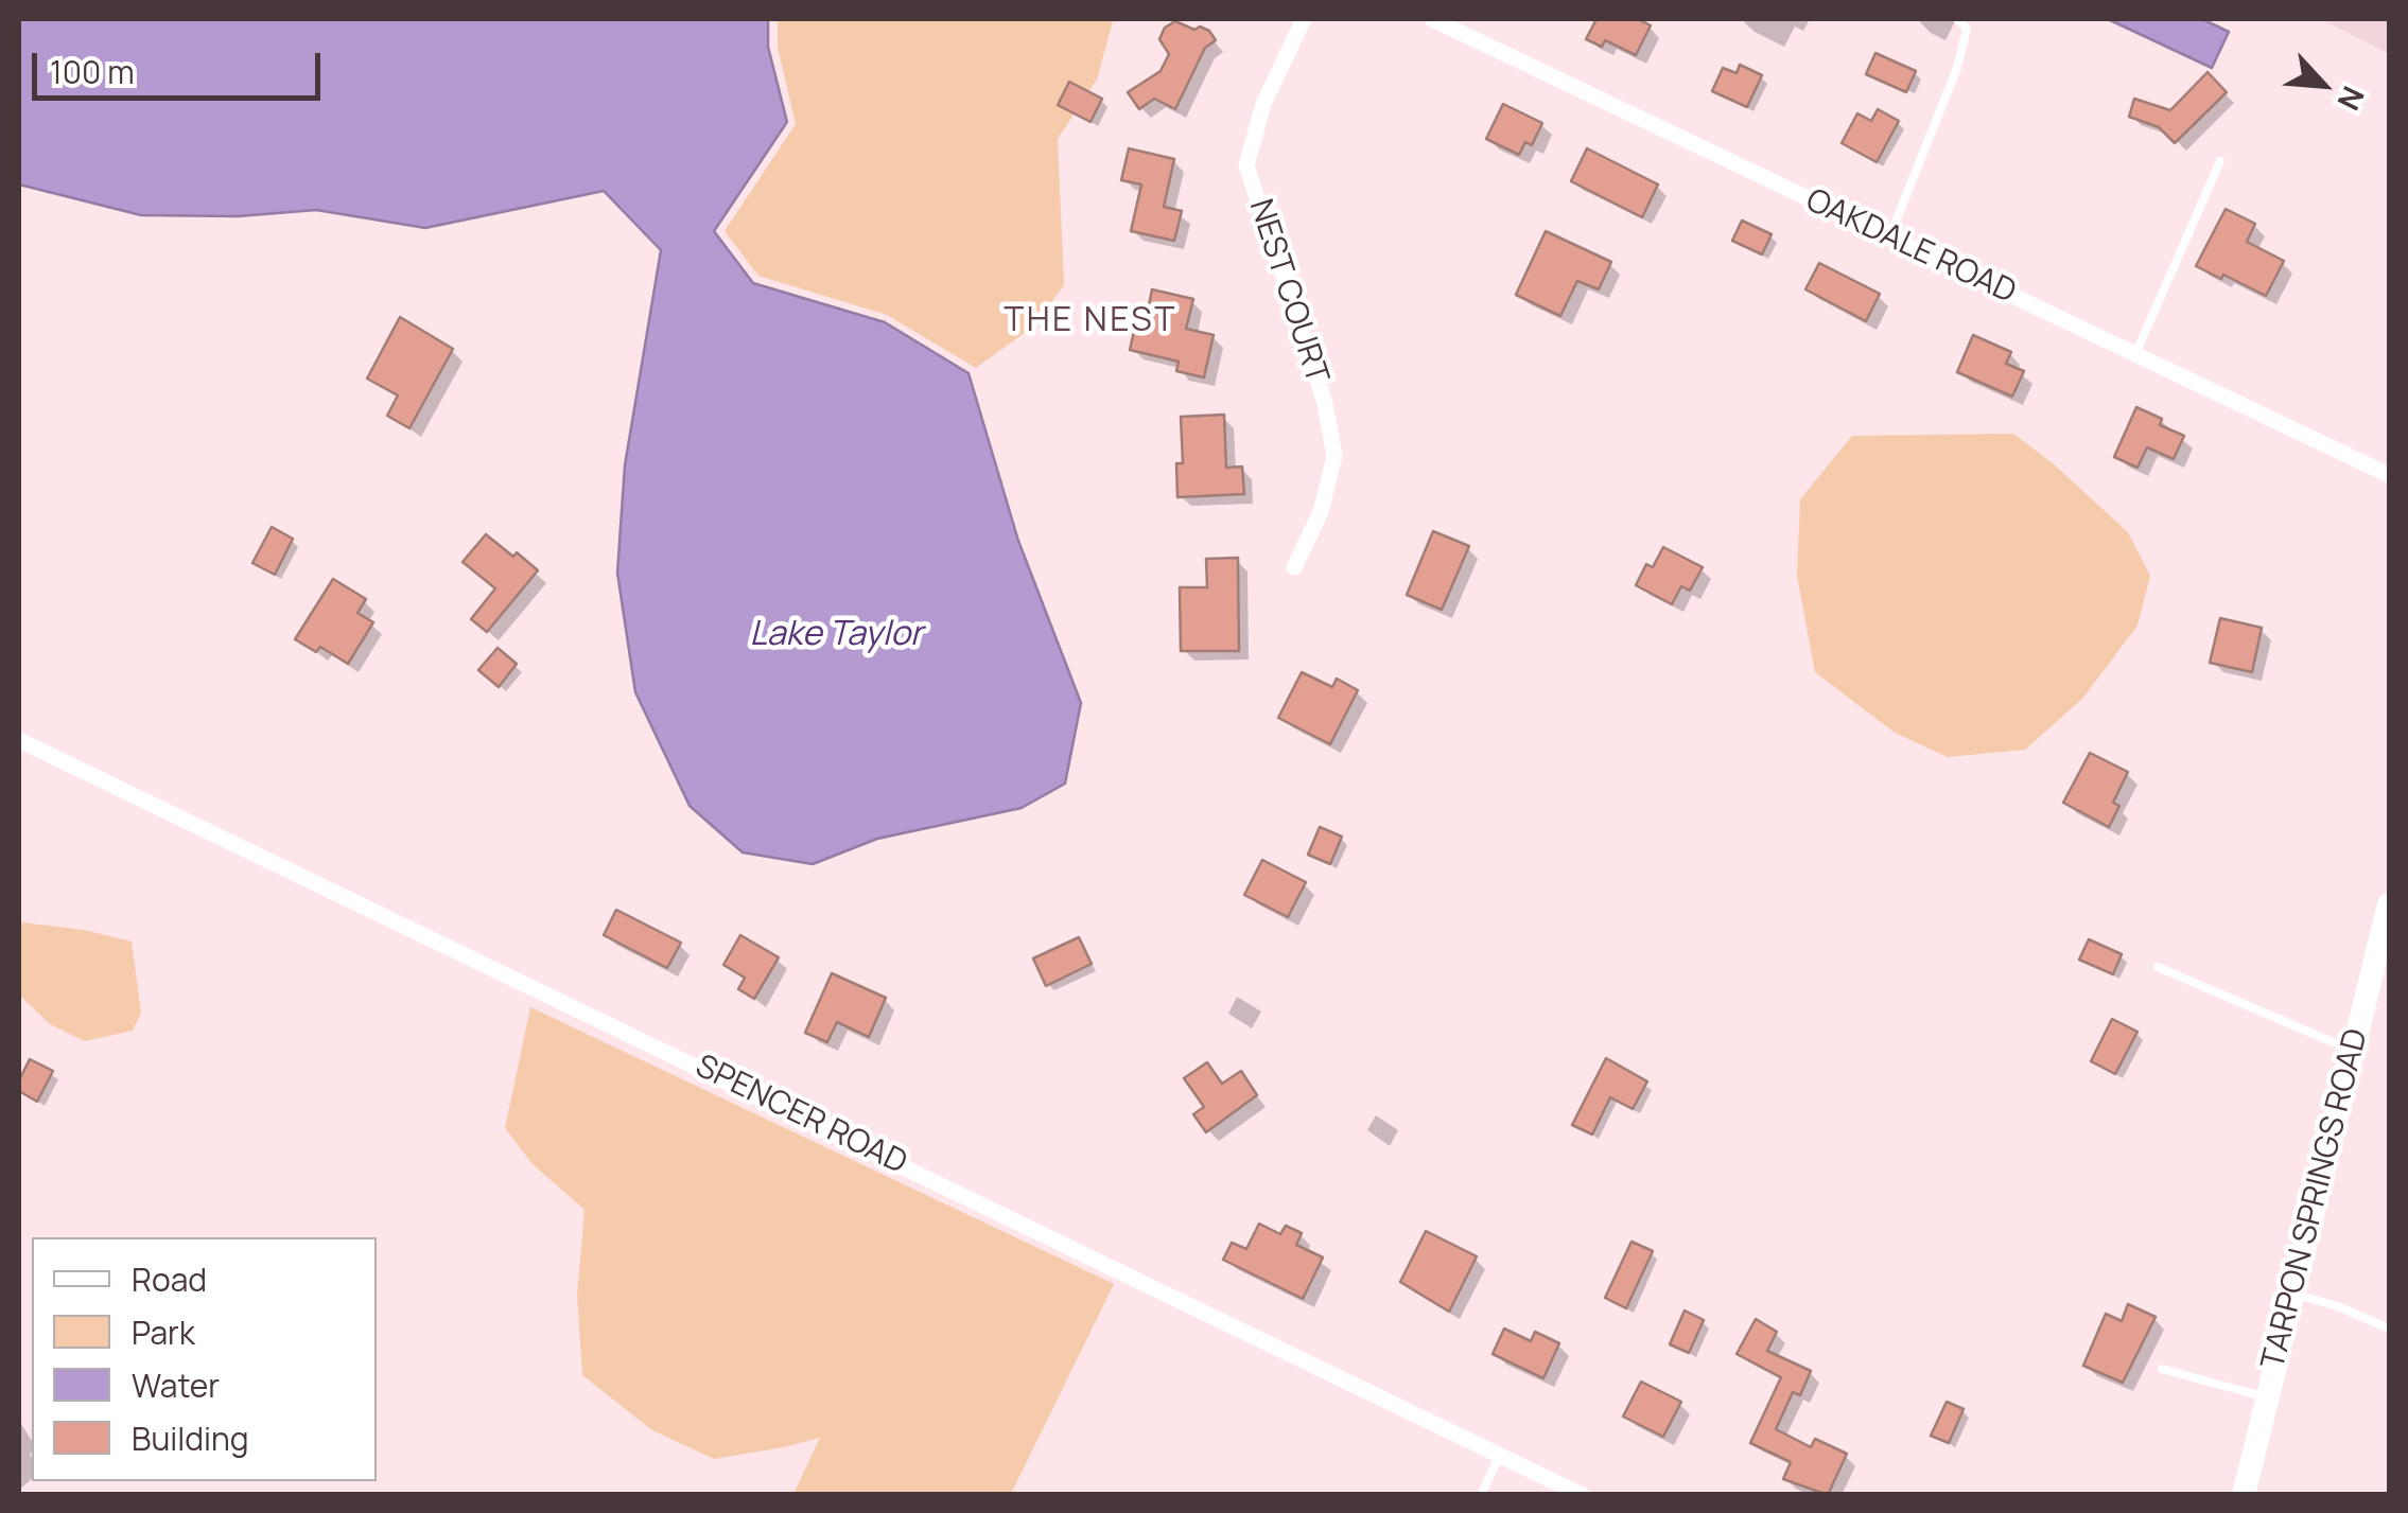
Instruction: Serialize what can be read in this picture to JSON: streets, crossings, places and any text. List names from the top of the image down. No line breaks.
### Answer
{"streets":{"main road":["TARPON SPRINGS ROAD"],"street":["OAKDALE ROAD","NEST COURT","SPENCER ROAD"]},"districts":["THE NEST"],"water":["Lake Taylor"],"legend":["Road","Park","Water","Building"],"scale_bar":"100 m","north":"bottom right"}
